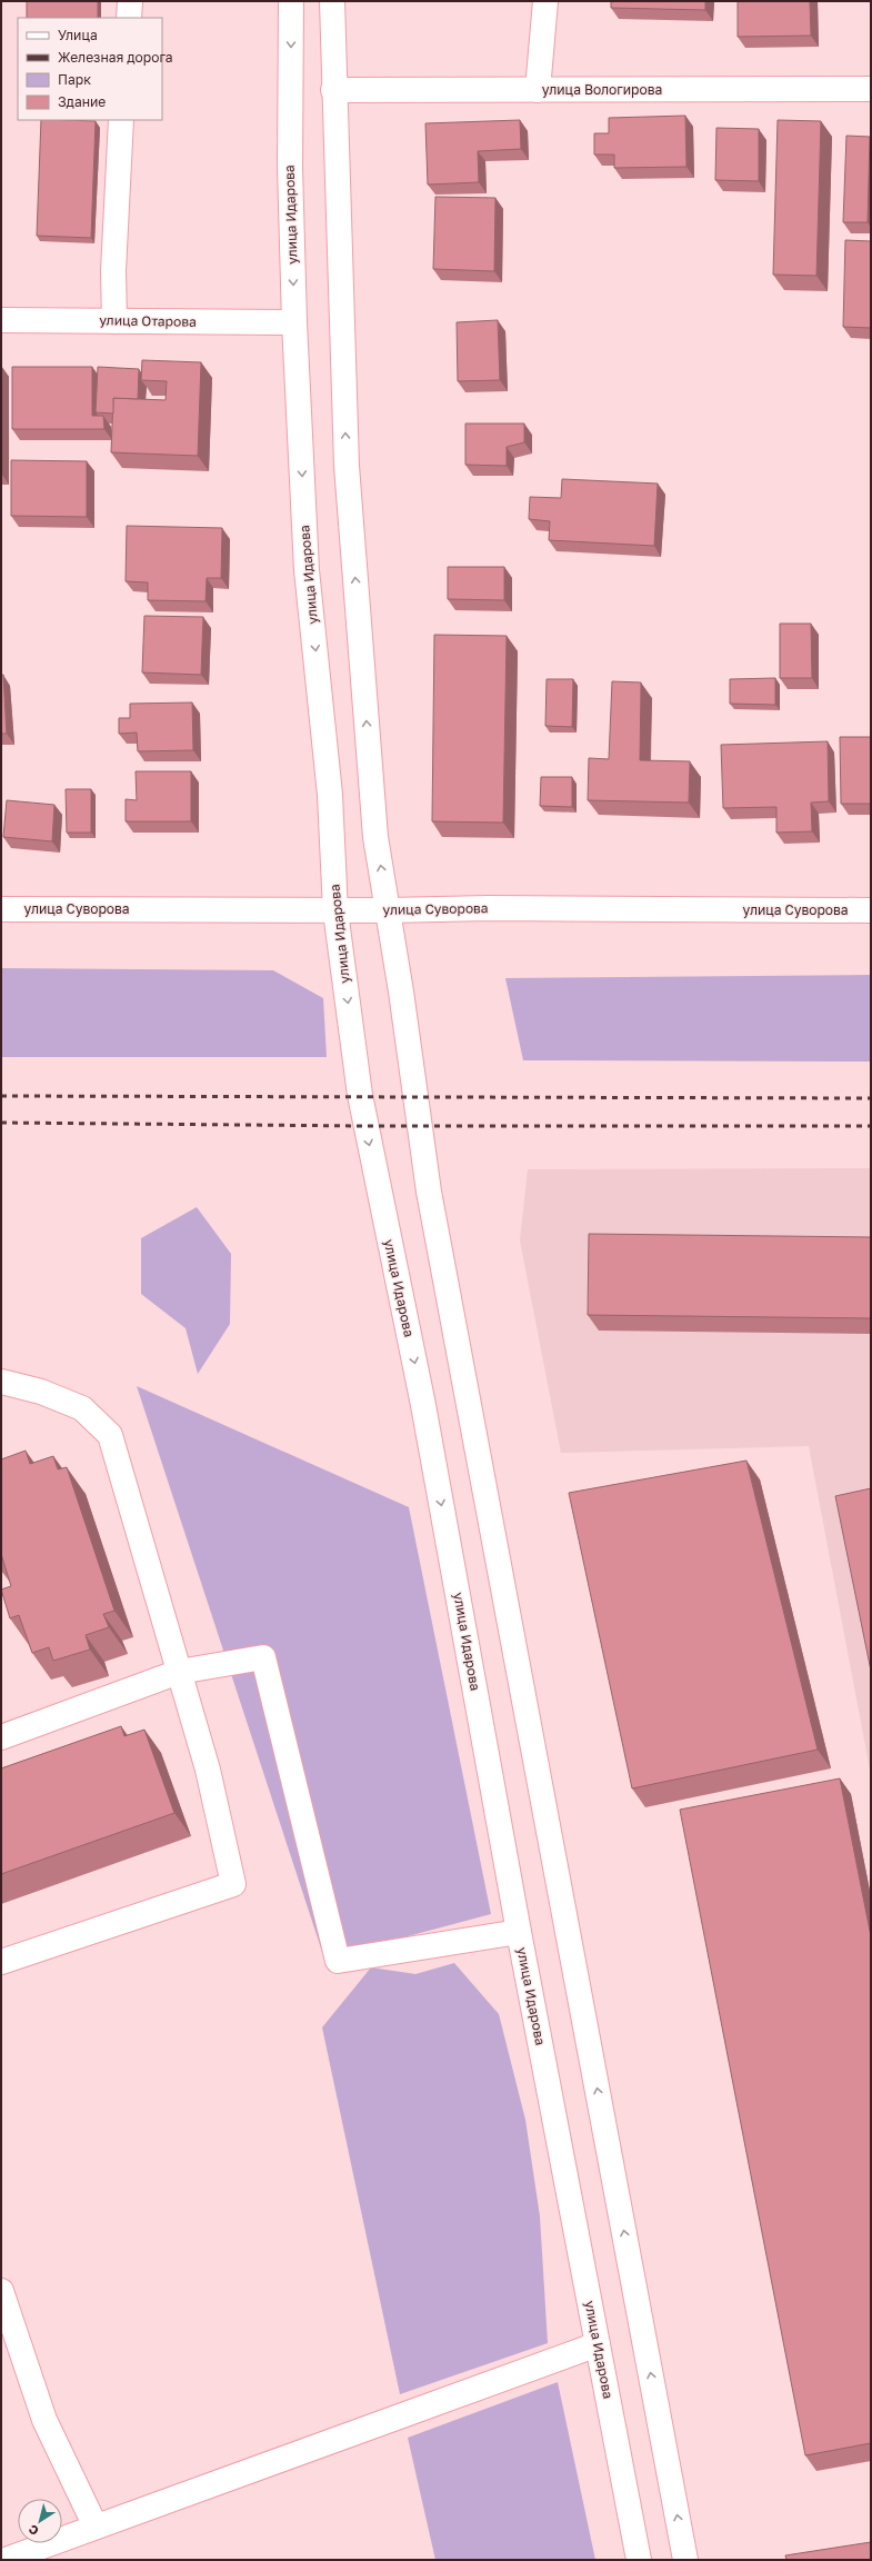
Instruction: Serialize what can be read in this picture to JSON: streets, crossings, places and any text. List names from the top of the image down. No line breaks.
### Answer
{"streets":{"main road":["улица Вологирова","улица Идарова","улица Отарова","улица Суворова"]},"crossings":[["улица Идарова","улица Отарова"],["улица Идарова","улица Суворова"]],"legend":["Улица","Железная дорога","Парк","Здание"],"north":"bottom left"}
